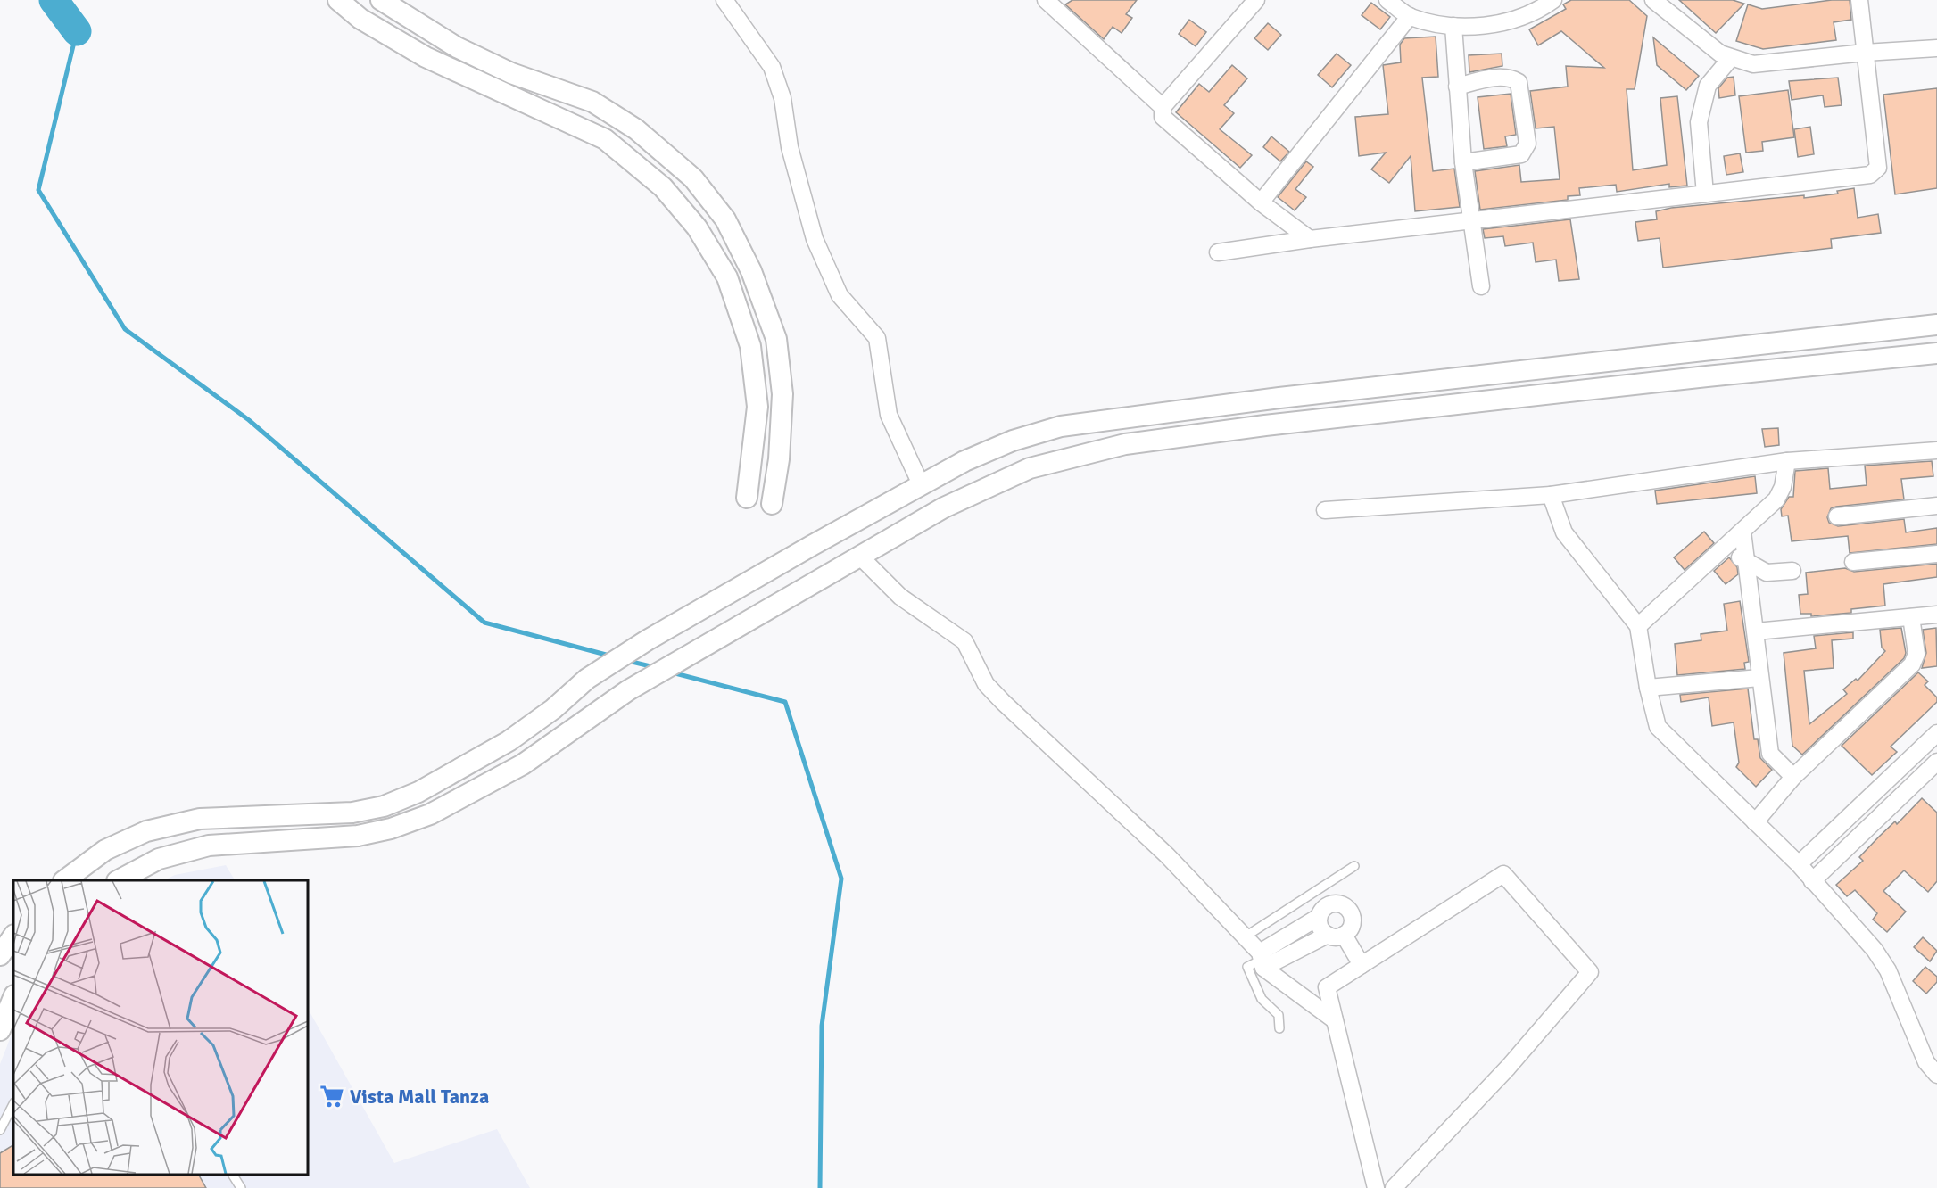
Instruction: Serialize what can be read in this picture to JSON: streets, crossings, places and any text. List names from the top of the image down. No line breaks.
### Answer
{"places":{"supermarket":["Vista Mall Tanza"]}}
